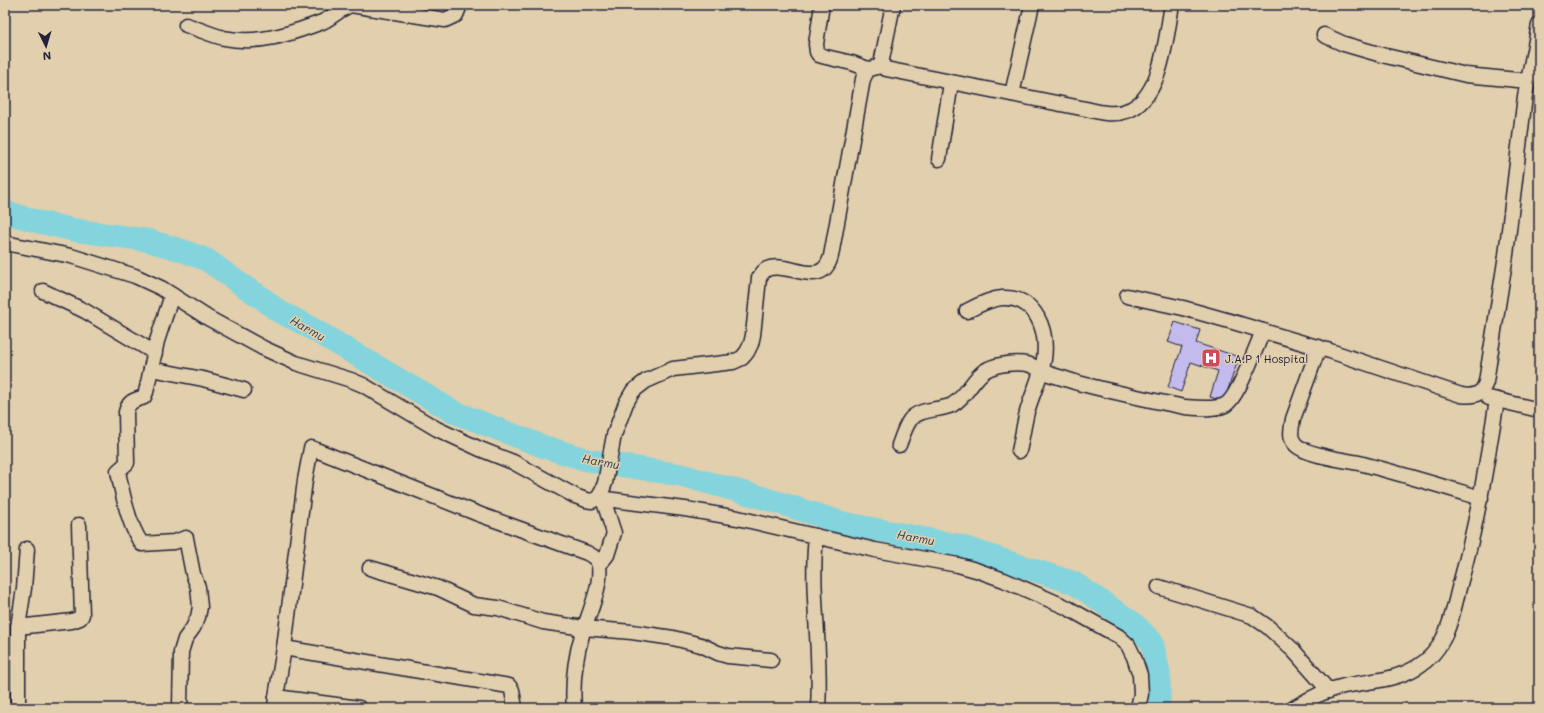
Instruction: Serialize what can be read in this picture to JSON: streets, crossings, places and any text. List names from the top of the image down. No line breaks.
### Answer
{"water":["Harmu"],"places":{"hospital":["J.A.P 1 Hospital"]},"north":"bottom"}
